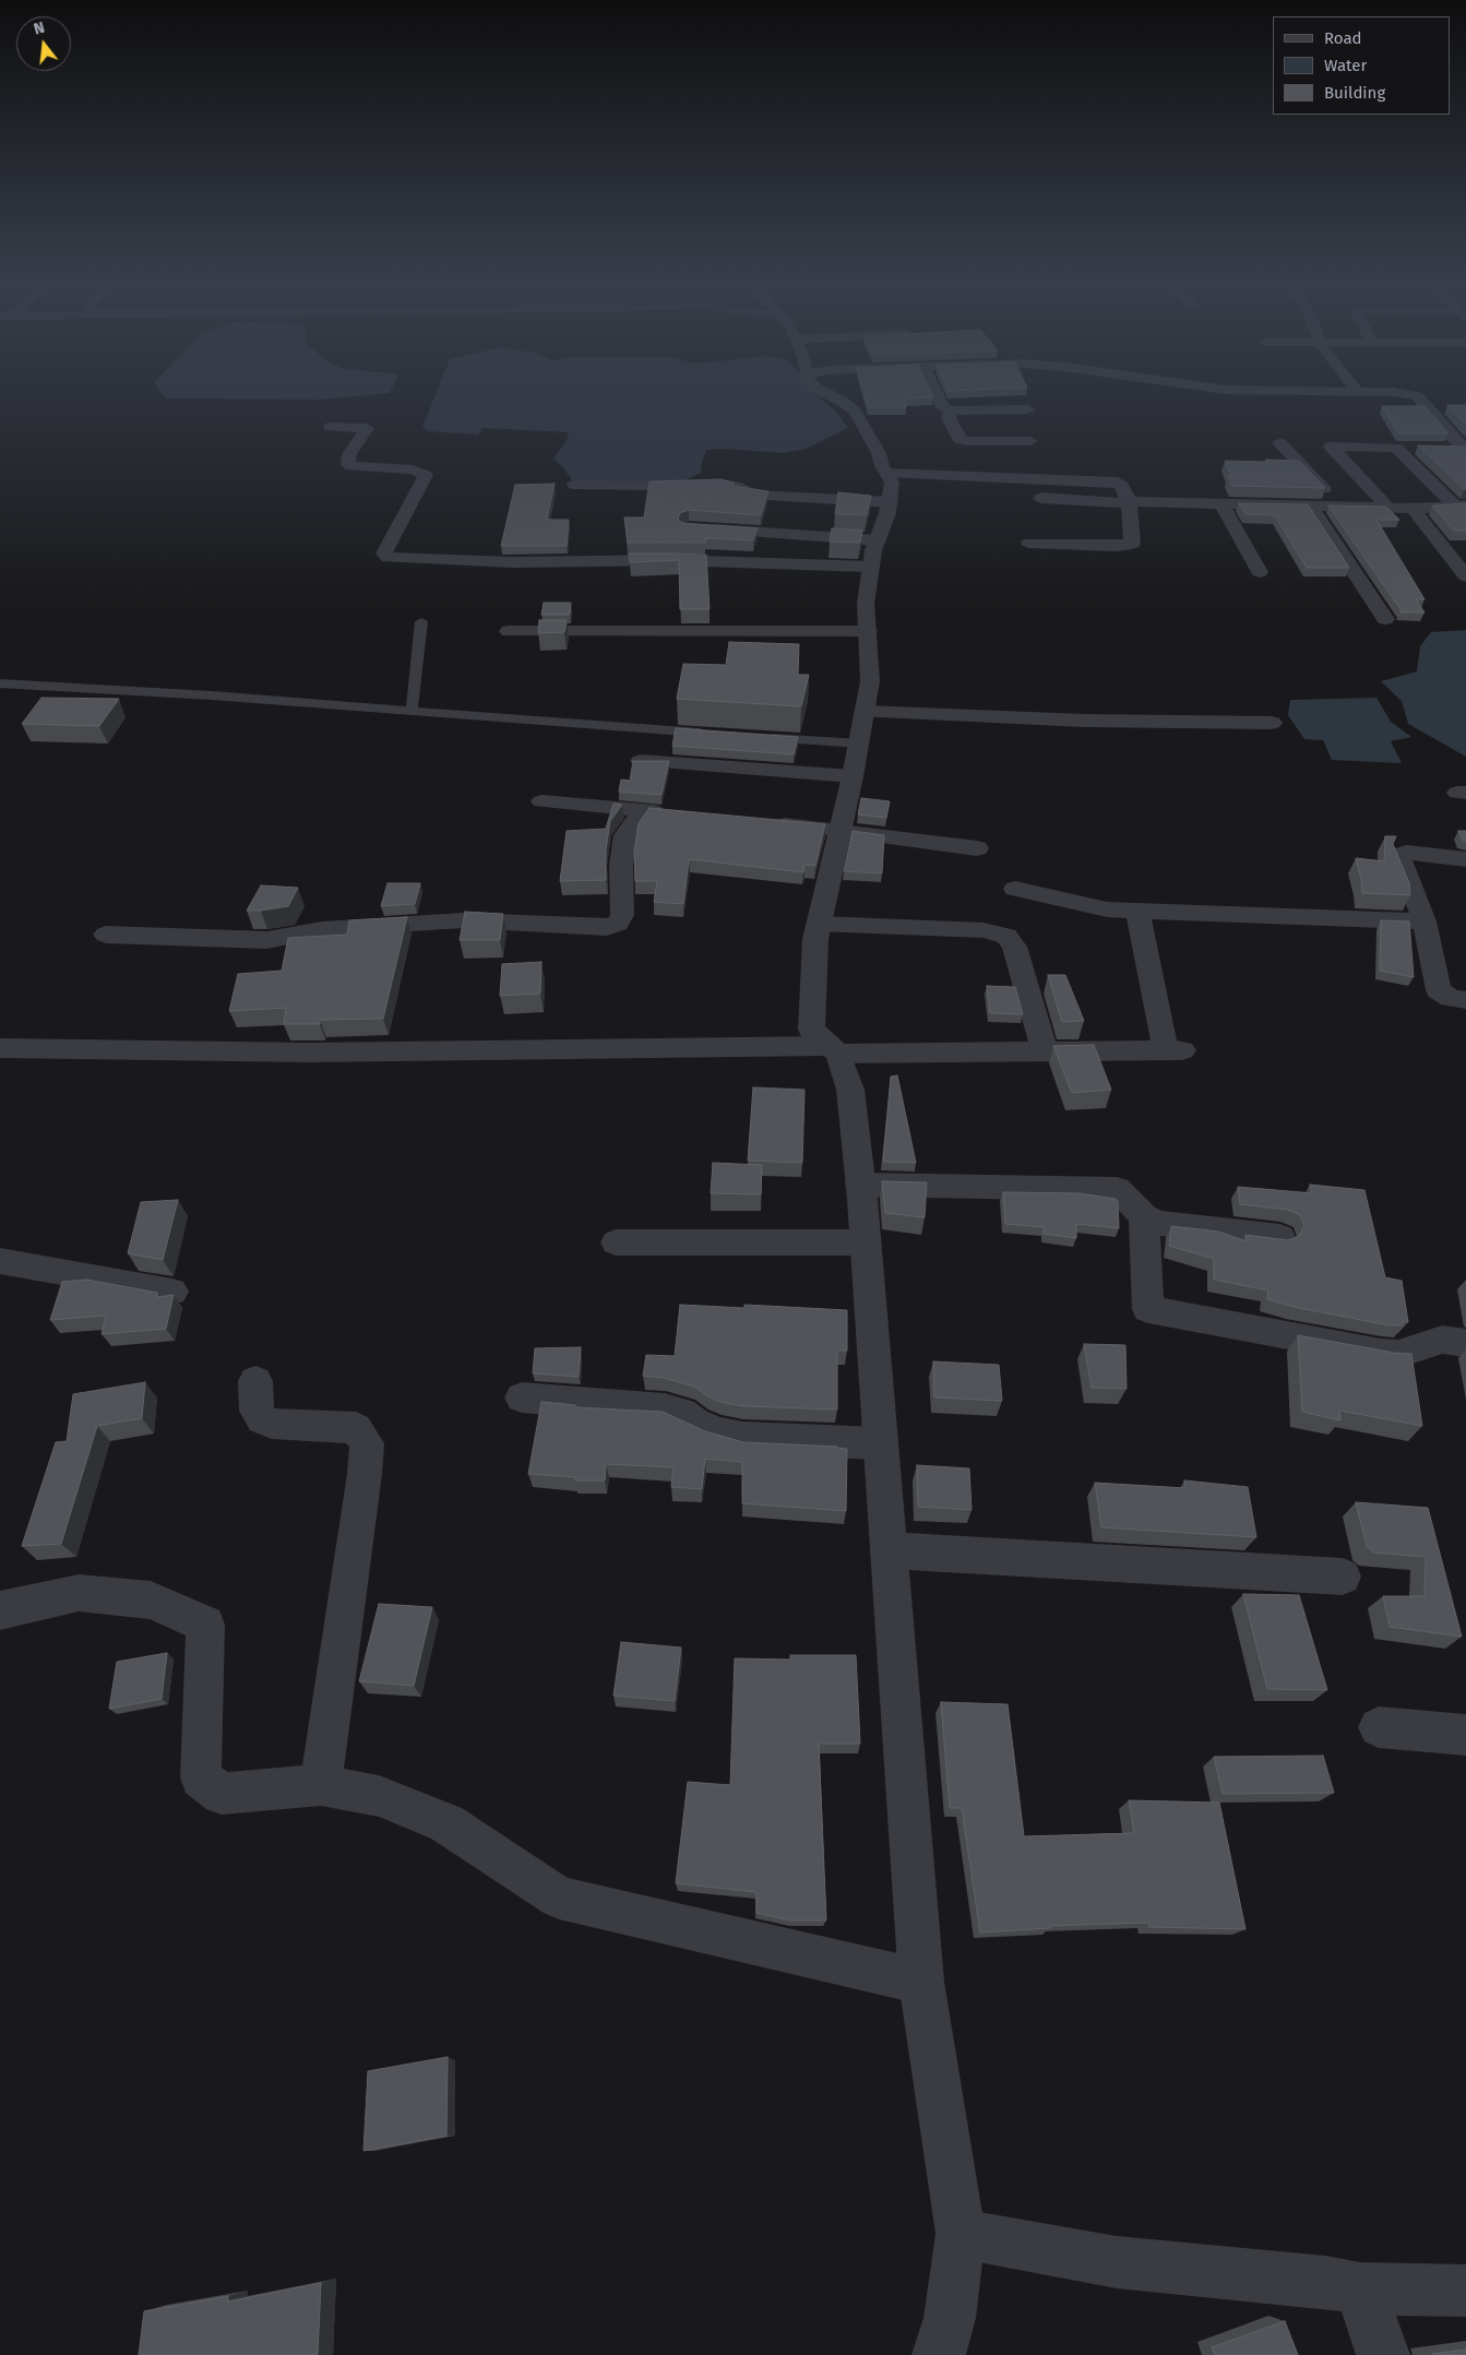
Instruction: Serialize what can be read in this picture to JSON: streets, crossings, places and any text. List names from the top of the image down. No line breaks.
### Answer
{"legend":["Road","Water","Building"],"north":"top"}
